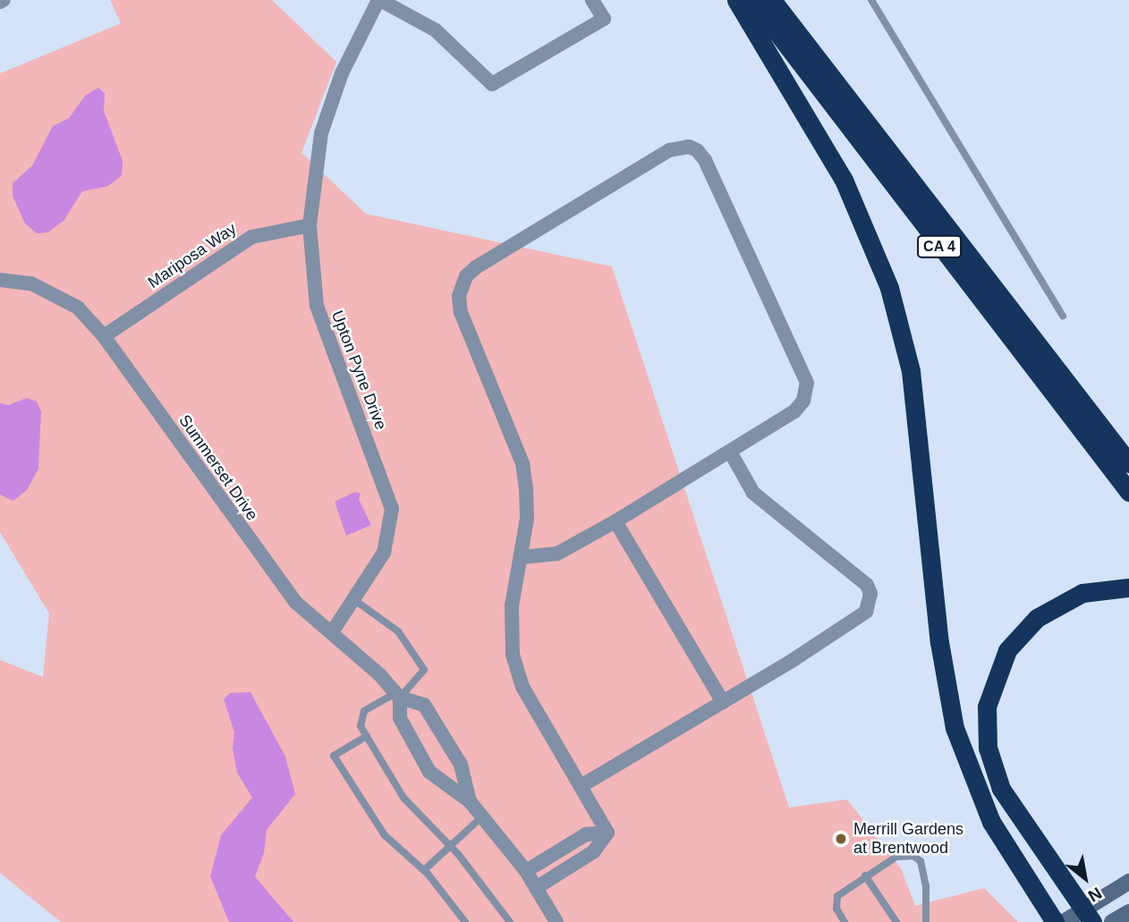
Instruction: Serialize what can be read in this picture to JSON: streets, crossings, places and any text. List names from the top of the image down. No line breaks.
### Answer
{"streets":{"highway":["CA 4"],"street":["Mariposa Way","Upton Pyne Drive","Summerset Drive"]},"crossings":[["Mariposa Way","Upton Pyne Drive"],["Mariposa Way","Summerset Drive"],["Upton Pyne Drive","Summerset Drive"]],"places":["Merrill Gardens at Brentwood"],"north":"bottom right"}
